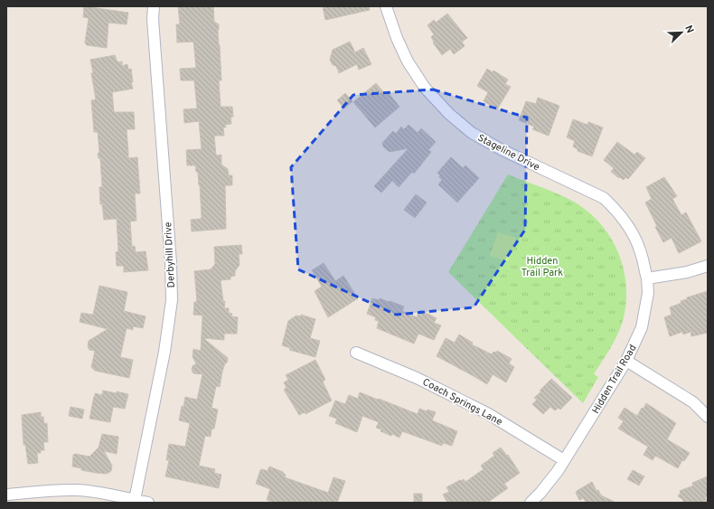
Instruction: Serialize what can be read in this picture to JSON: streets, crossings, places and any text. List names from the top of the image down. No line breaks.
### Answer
{"streets":{"street":["Stageline Drive","Derbyhill Drive","Hidden Trail Road","Coach Springs Lane"]},"crossings":[["Stageline Drive","Hidden Trail Road"],["Hidden Trail Road","Coach Springs Lane"]],"parks":["Hidden Trail Park"],"north":"top right"}
